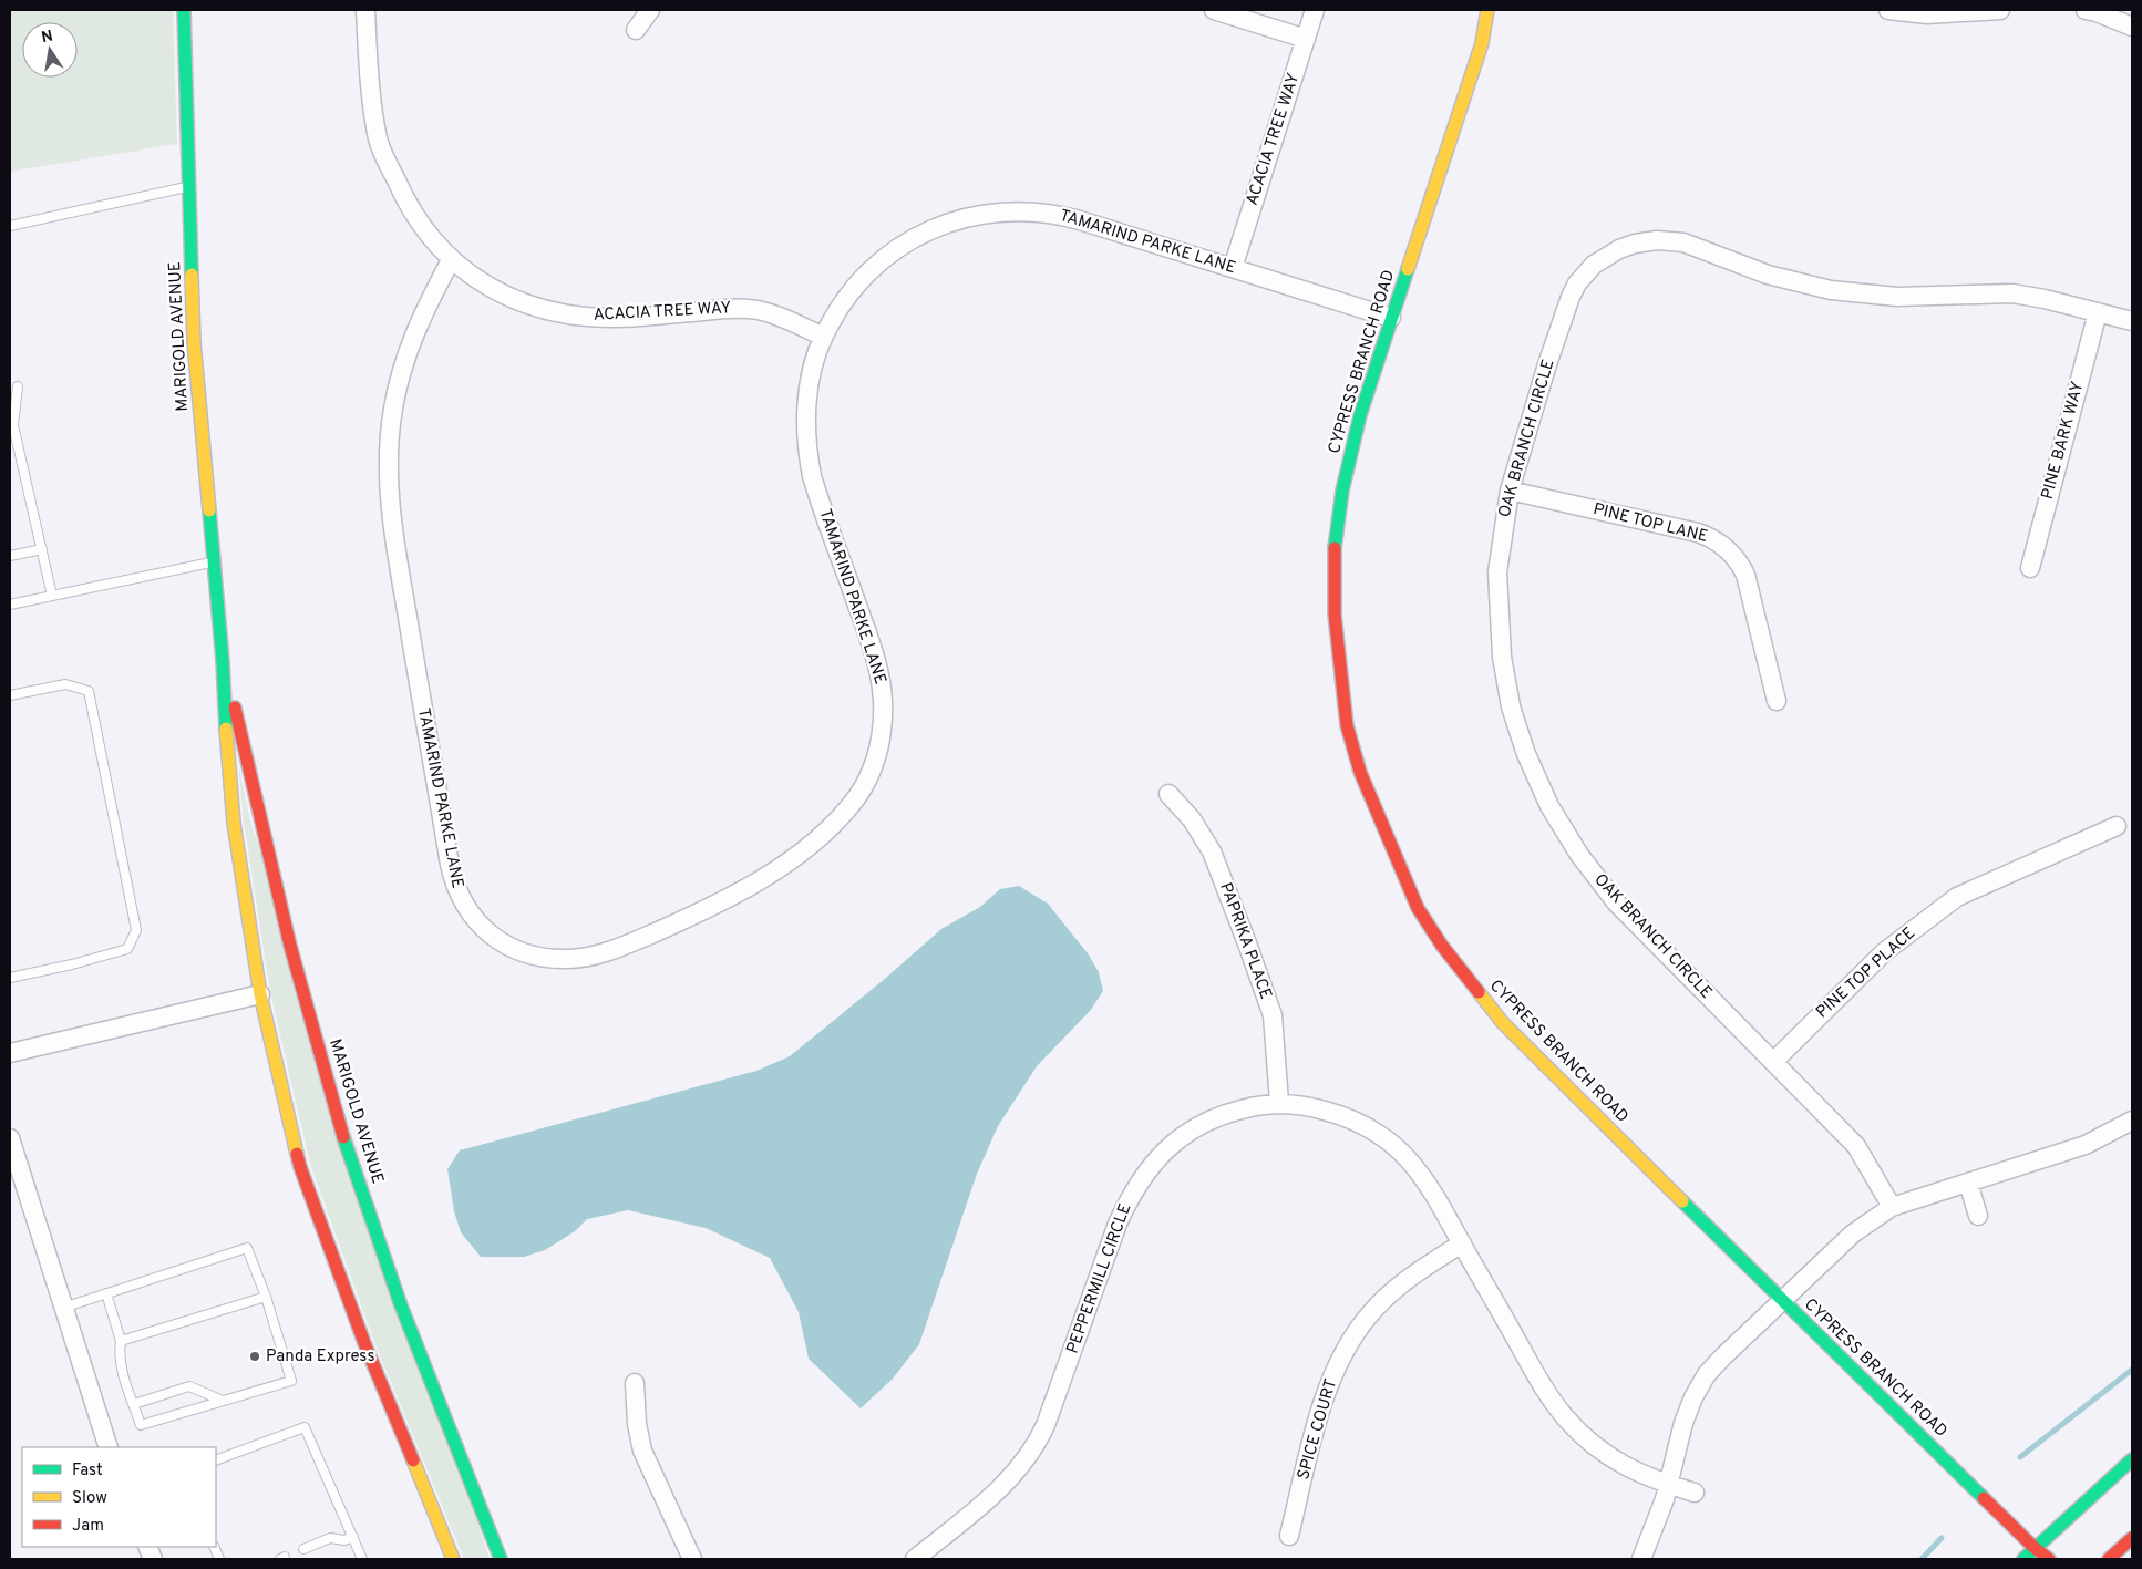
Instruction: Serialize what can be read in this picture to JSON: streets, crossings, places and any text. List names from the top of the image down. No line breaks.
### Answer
{"streets":{"main road":["MARIGOLD AVENUE","CYPRESS BRANCH ROAD"],"street":["ACACIA TREE WAY","TAMARIND PARKE LANE","OAK BRANCH CIRCLE","PINE BARK WAY","PINE TOP LANE","PAPRIKA PLACE","PINE TOP PLACE","PEPPERMILL CIRCLE","SPICE COURT"]},"crossings":[["ACACIA TREE WAY","TAMARIND PARKE LANE"],["TAMARIND PARKE LANE","CYPRESS BRANCH ROAD"],["OAK BRANCH CIRCLE","PINE BARK WAY"],["OAK BRANCH CIRCLE","PINE TOP LANE"],["OAK BRANCH CIRCLE","PINE TOP PLACE"],["PAPRIKA PLACE","PEPPERMILL CIRCLE"],["PEPPERMILL CIRCLE","SPICE COURT"]],"places":["Panda Express"],"legend":["Fast","Slow","Jam"],"north":"top"}
